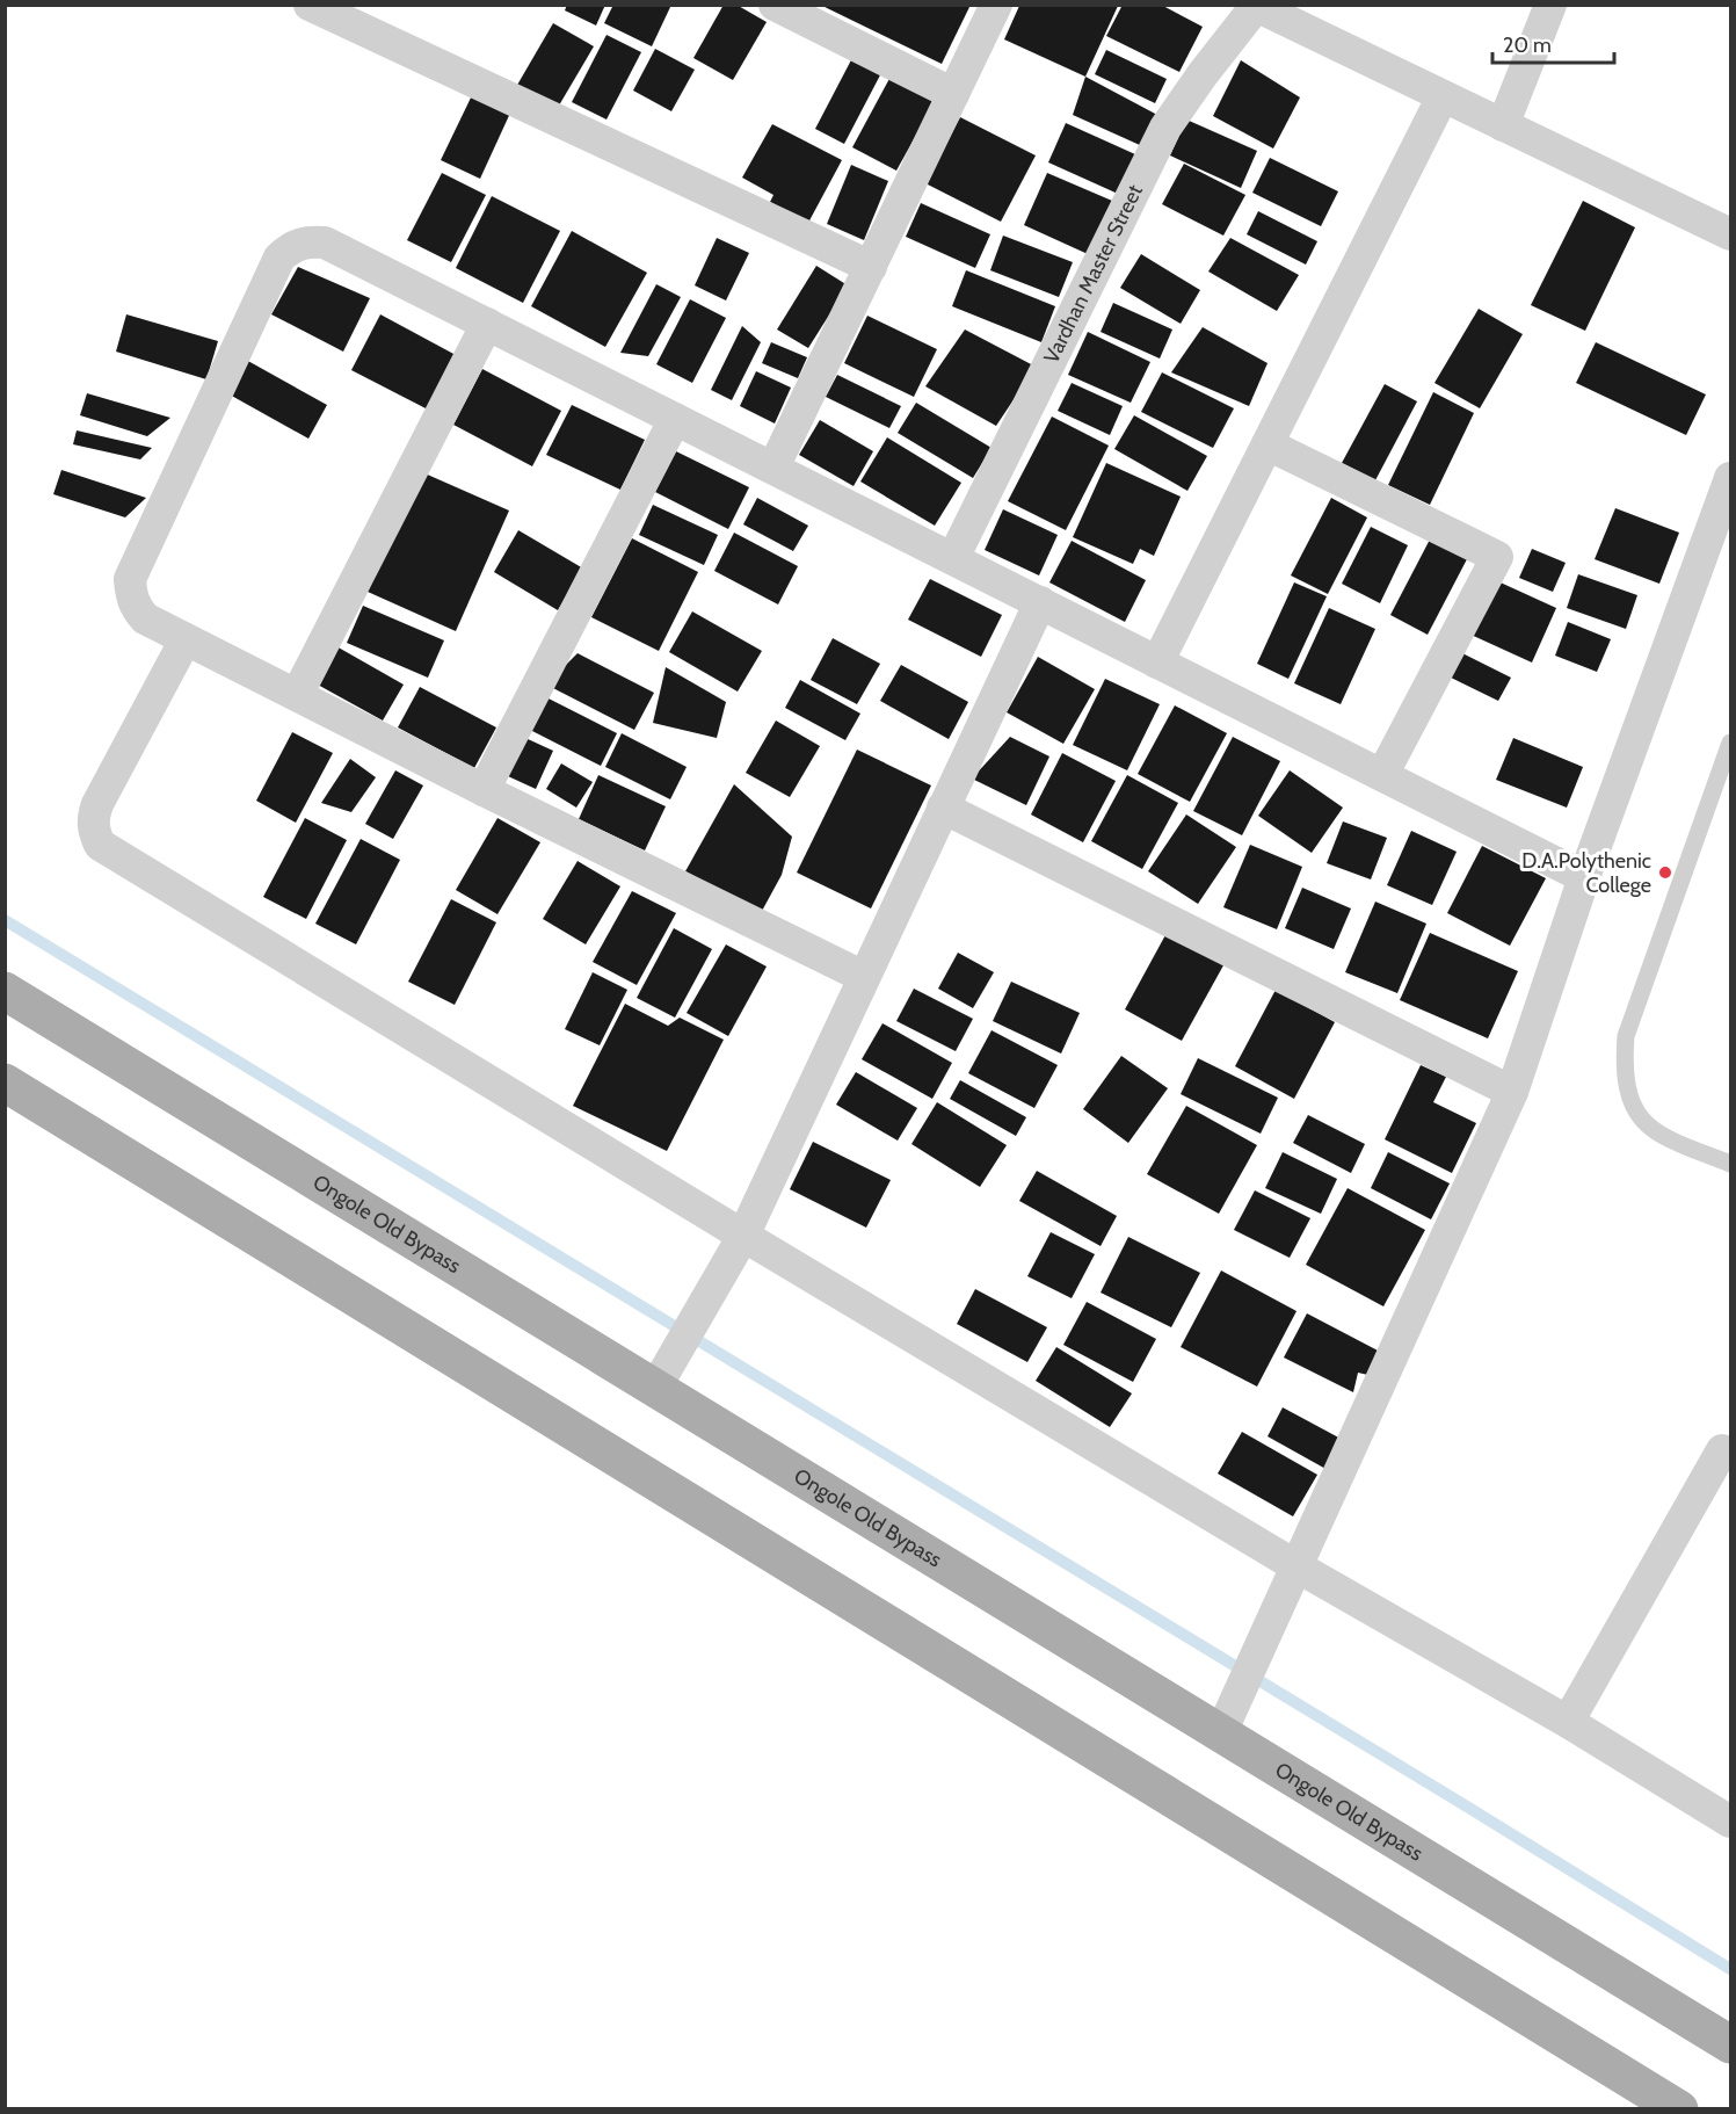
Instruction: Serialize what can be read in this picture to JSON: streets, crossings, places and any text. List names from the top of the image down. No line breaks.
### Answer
{"streets":{"main road":["Ongole Old Bypass"],"street":["Vardhan Master Street"]},"places":["D.A.Polythenic College"],"scale_bar":"20 m"}
